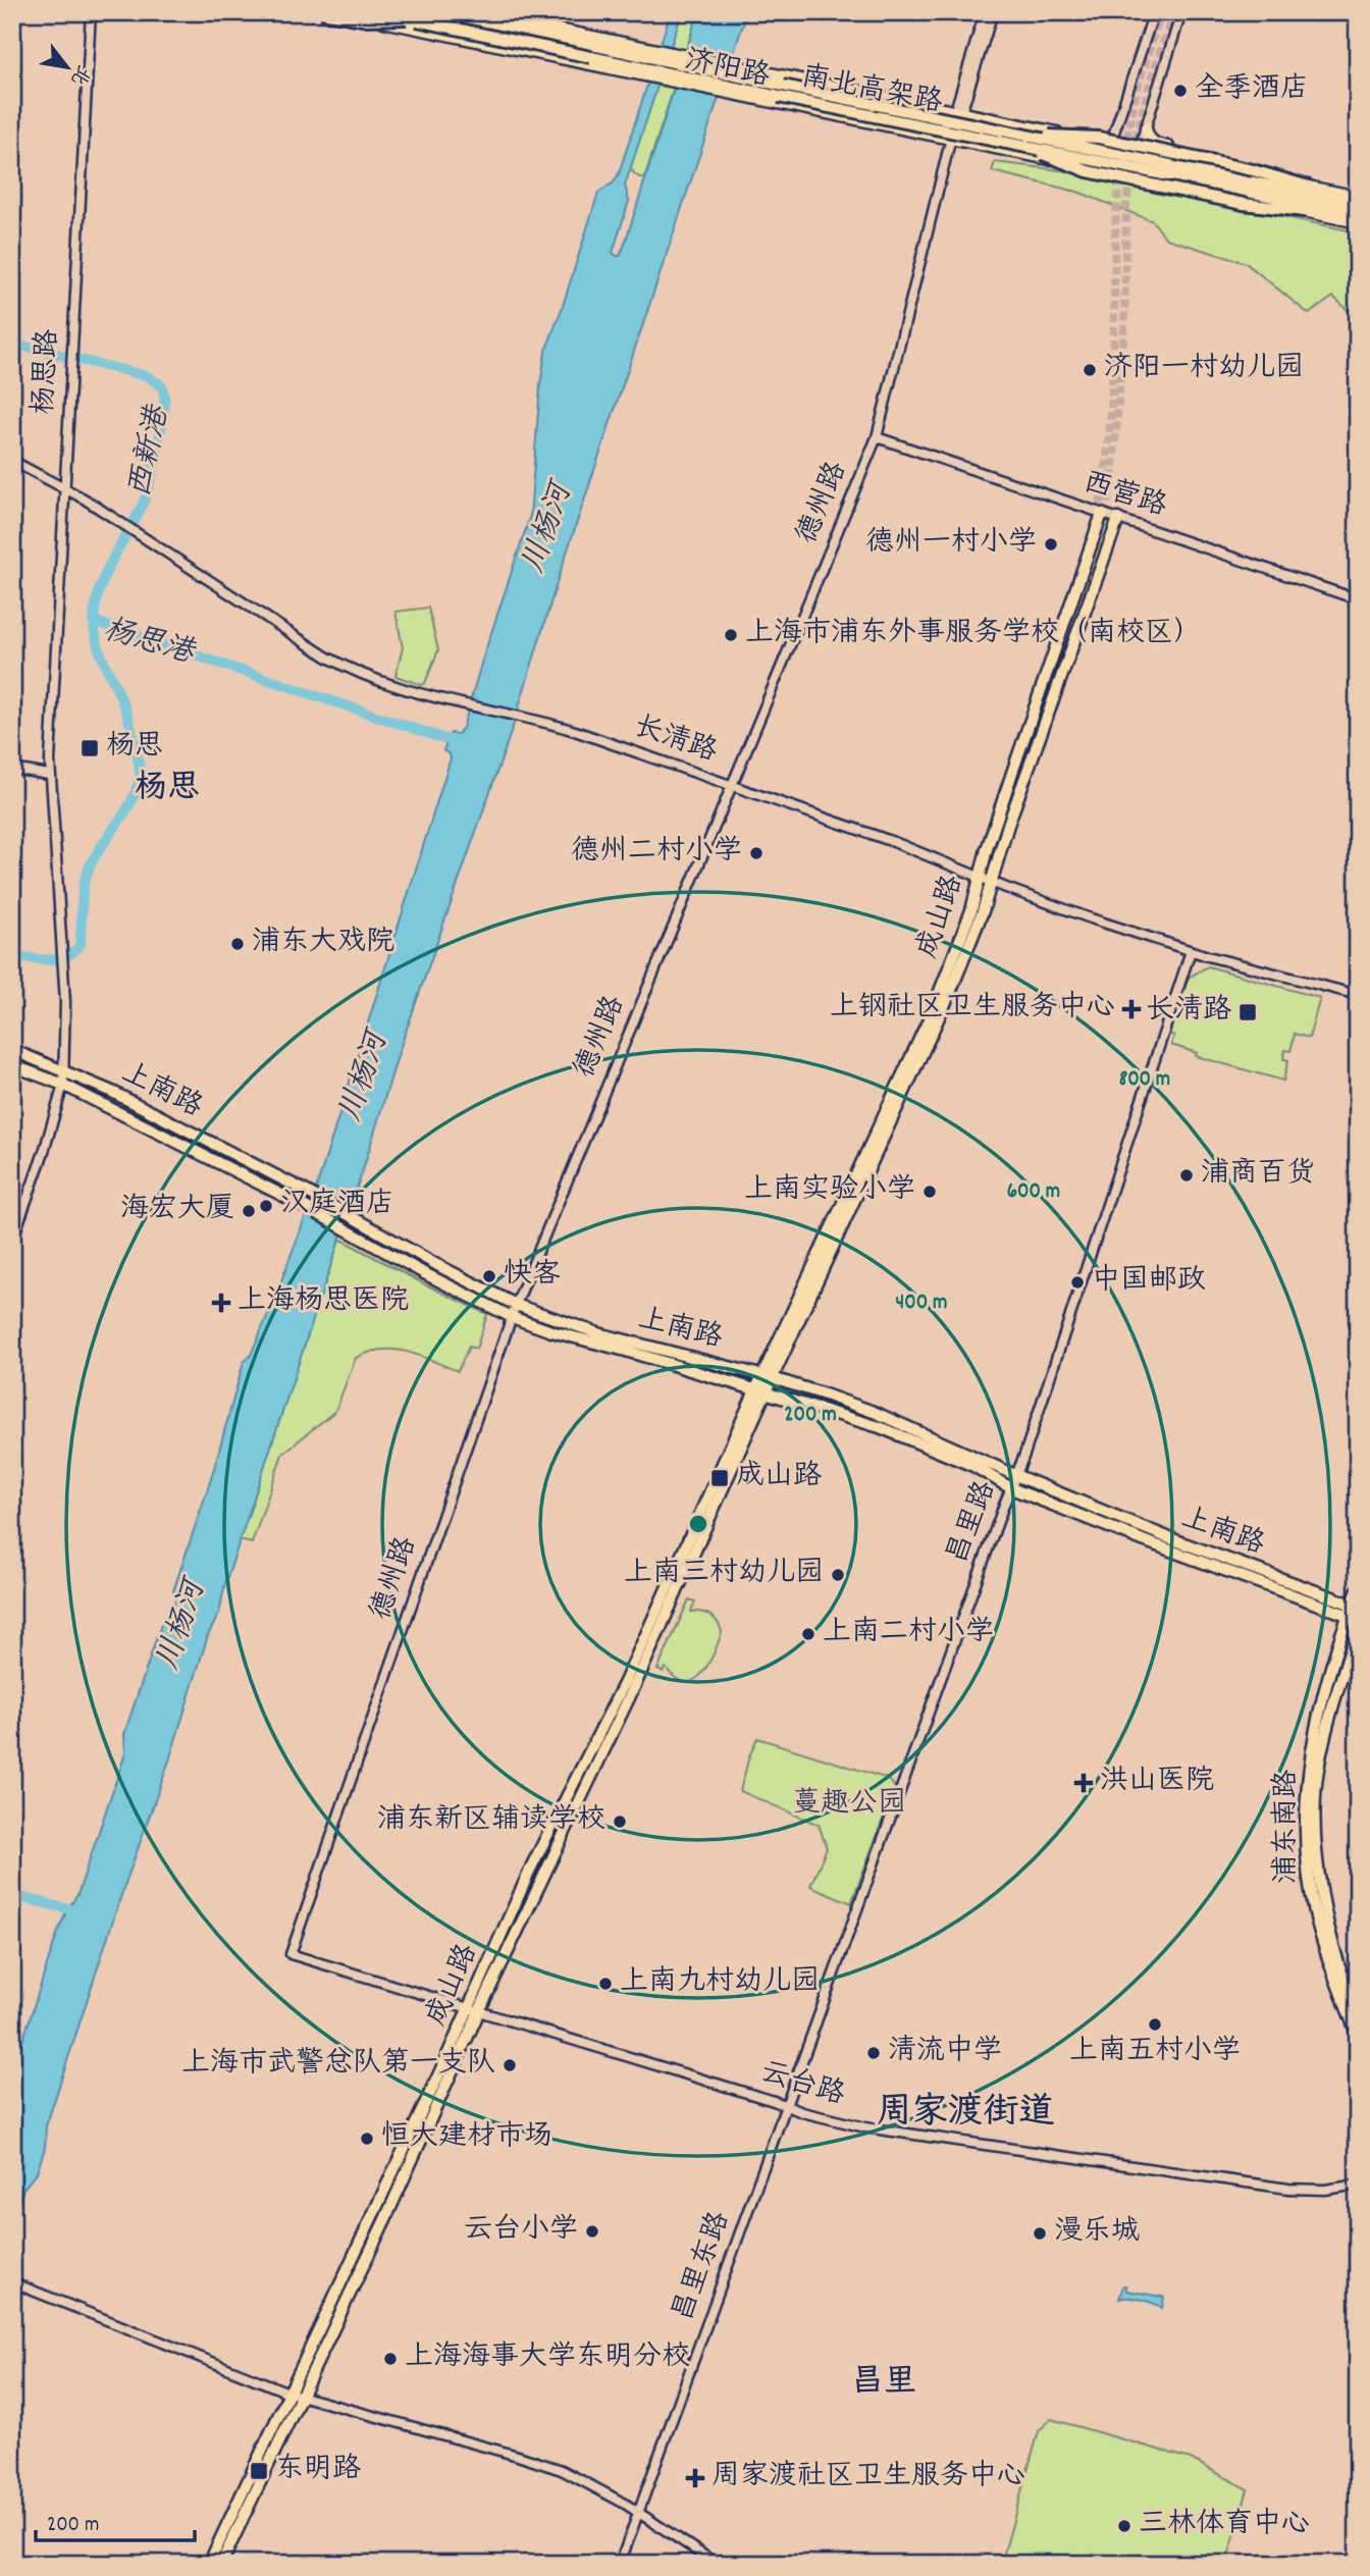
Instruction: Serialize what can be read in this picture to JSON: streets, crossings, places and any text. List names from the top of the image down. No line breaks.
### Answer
{"streets":{"highway":["南北高架路"],"main road":["济阳路","成山路","上南路","浦东南路"],"street":["杨思路","西营路","德州路","长清路","昌里路","云台路","昌里东路"]},"crossings":[["济阳路","德州路"],["杨思路","长清路"],["杨思路","上南路"],["西营路","德州路"],["西营路","成山路"],["德州路","长清路"],["德州路","上南路"],["德州路","云台路"],["长清路","成山路"],["长清路","昌里路"],["成山路","上南路"],["成山路","云台路"],["上南路","昌里路"],["上南路","浦东南路"],["昌里路","云台路"],["昌里路","昌里东路"],["云台路","昌里东路"]],"districts":["杨思","周家渡街道","昌里"],"water":["西新港","川杨河","杨思港"],"parks":["蔓趣公园"],"places":{"other":["全季酒店","济阳一村幼儿园","德州一村小学","上海市浦东外事服务学校（南校区）","德州二村小学","浦东大戏院","浦商百货","上南实验小学","汉庭酒店","海宏大厦","快客","中国邮政","上南三村幼儿园","上南二村小学","浦东新区辅读学校","上南九村幼儿园","上南五村小学","清流中学","上海市武警总队第一支队","恒大建材市场","云台小学","漫乐城","上海海事大学东明分校","三林体育中心"],"transit":["杨思","长清路","成山路","东明路"],"health":["上钢社区卫生服务中心","上海杨思医院","洪山医院","周家渡社区卫生服务中心"]},"scale_bar":"200 m","north":"bottom right","rings":["800 m","600 m","400 m","200 m"]}
